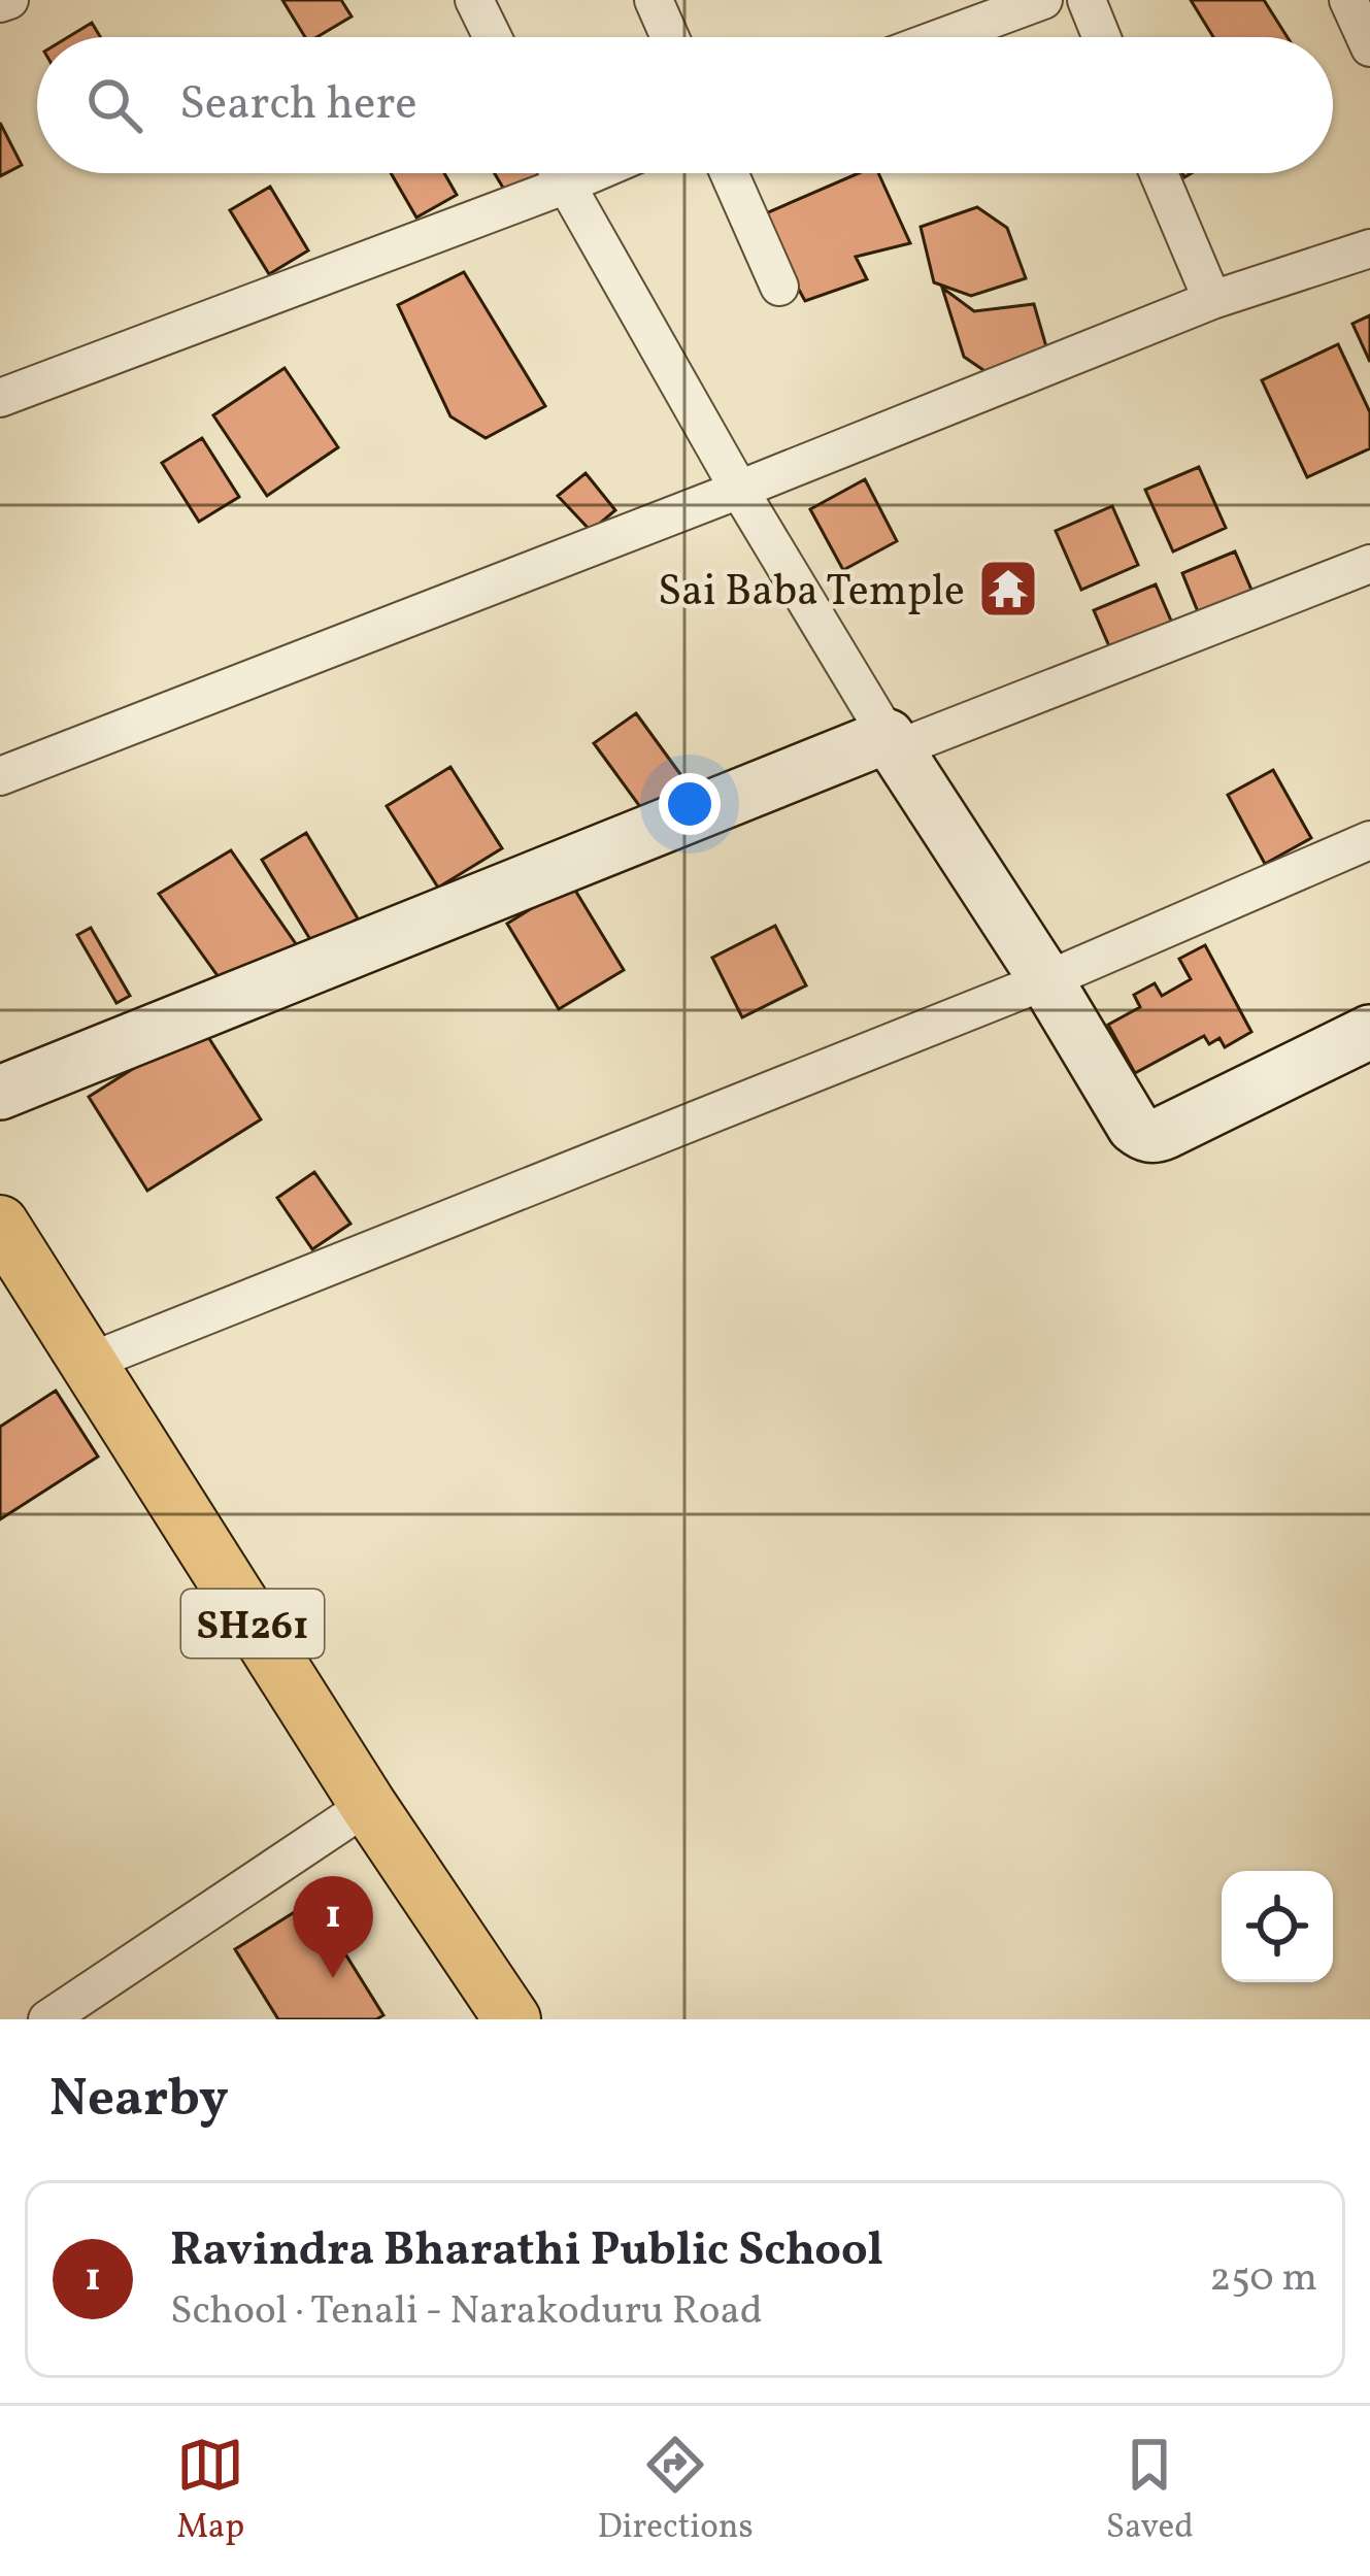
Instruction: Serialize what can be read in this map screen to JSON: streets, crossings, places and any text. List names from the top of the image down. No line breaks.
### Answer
{"streets":{"main road":["SH261"]},"places":{"temple":["Sai Baba Temple"]},"page":{"search":"Search here","pins":"1","heading":"Nearby","list":[{"mark":"1","name":"Ravindra Bharathi Public School","note":"School · Tenali - Narakoduru Road","value":"250 m"}],"nav":["Map","Directions","Saved"]}}
